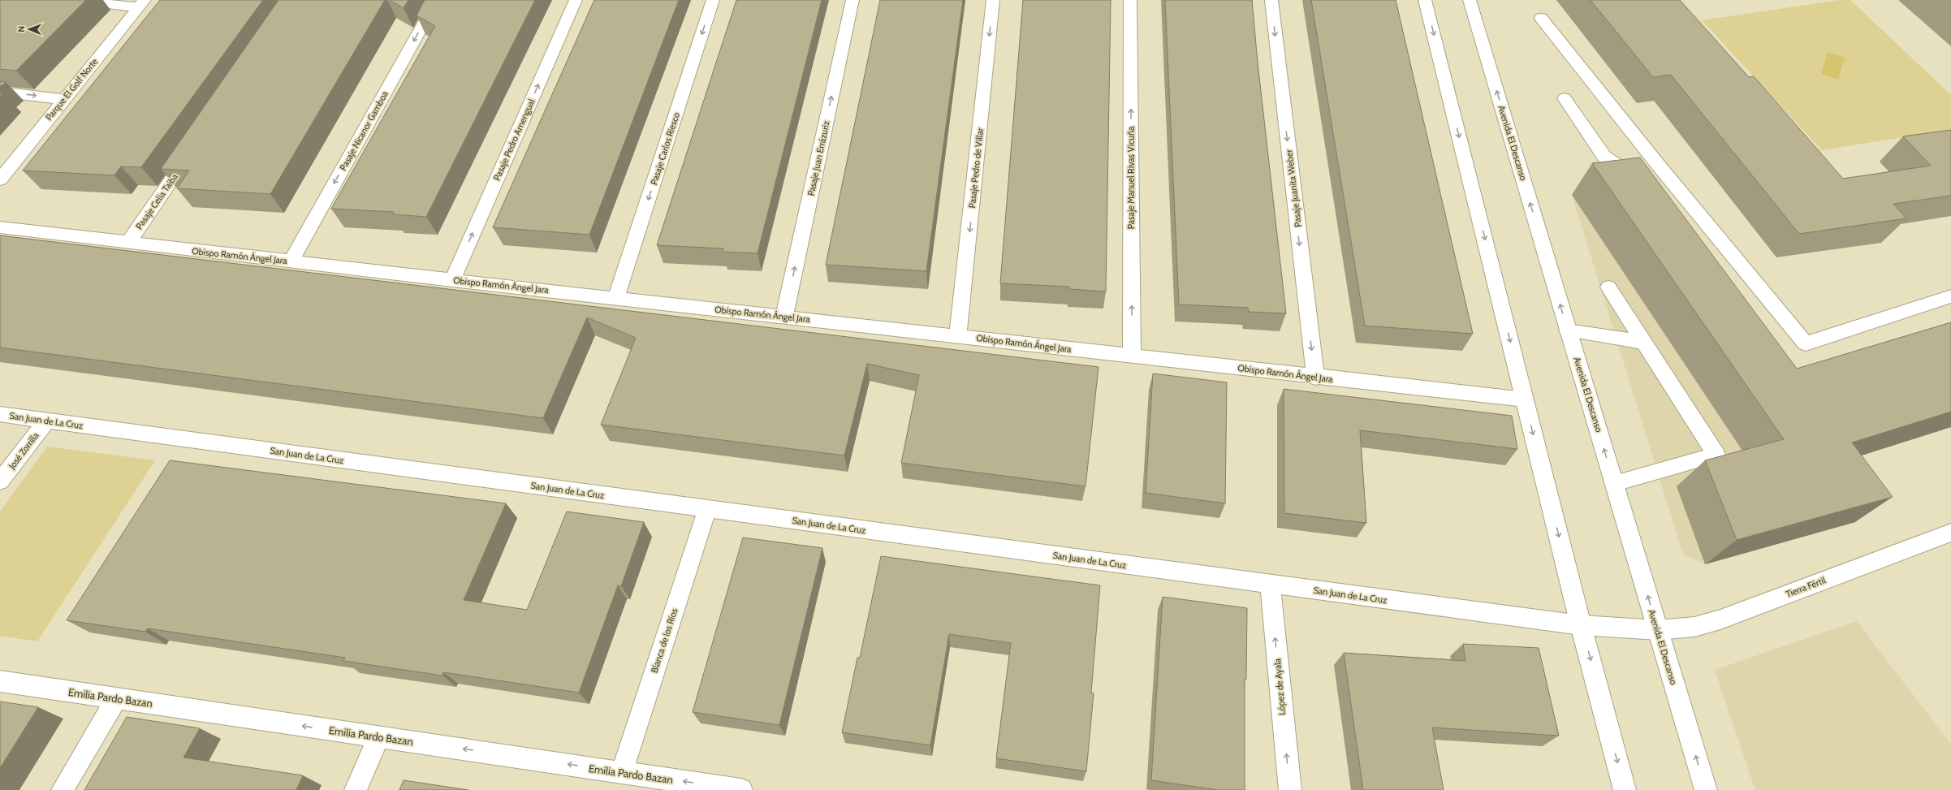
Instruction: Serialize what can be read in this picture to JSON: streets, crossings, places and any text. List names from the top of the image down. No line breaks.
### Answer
{"streets":{"street":["Parque El Golf Norte","Pasaje Nicanor Gamboa","Pasaje Pedro Amengual","Avenida El Descanso","Pasaje Carlos Riesco","Pasaje Juan Errázuriz","Pasaje Pedro de Villar","Pasaje Manuel Rivas Vicuña","Pasaje Juanita Weber","Pasaje Celia Taiba","Obispo Ramón Ángel Jara","San Juan de La Cruz","José Zorrilla","Tierra Fértil","Blanca de los Ríos","López de Ayala","Emilia Pardo Bazan"]},"crossings":[["Pasaje Nicanor Gamboa","Obispo Ramón Ángel Jara"],["Pasaje Pedro Amengual","Obispo Ramón Ángel Jara"],["Avenida El Descanso","San Juan de La Cruz"],["Avenida El Descanso","Tierra Fértil"],["Pasaje Carlos Riesco","Obispo Ramón Ángel Jara"],["Pasaje Juan Errázuriz","Obispo Ramón Ángel Jara"],["Pasaje Pedro de Villar","Obispo Ramón Ángel Jara"],["Pasaje Manuel Rivas Vicuña","Obispo Ramón Ángel Jara"],["Pasaje Juanita Weber","Obispo Ramón Ángel Jara"],["Pasaje Celia Taiba","Obispo Ramón Ángel Jara"],["San Juan de La Cruz","José Zorrilla"],["San Juan de La Cruz","Tierra Fértil"],["San Juan de La Cruz","Blanca de los Ríos"],["San Juan de La Cruz","López de Ayala"],["Blanca de los Ríos","Emilia Pardo Bazan"]],"one_way":["Pasaje Nicanor Gamboa","Pasaje Pedro Amengual","Pasaje Carlos Riesco","Pasaje Juan Errázuriz","Pasaje Pedro de Villar","Pasaje Manuel Rivas Vicuña","Pasaje Juanita Weber","López de Ayala","Emilia Pardo Bazan"],"north":"left"}
